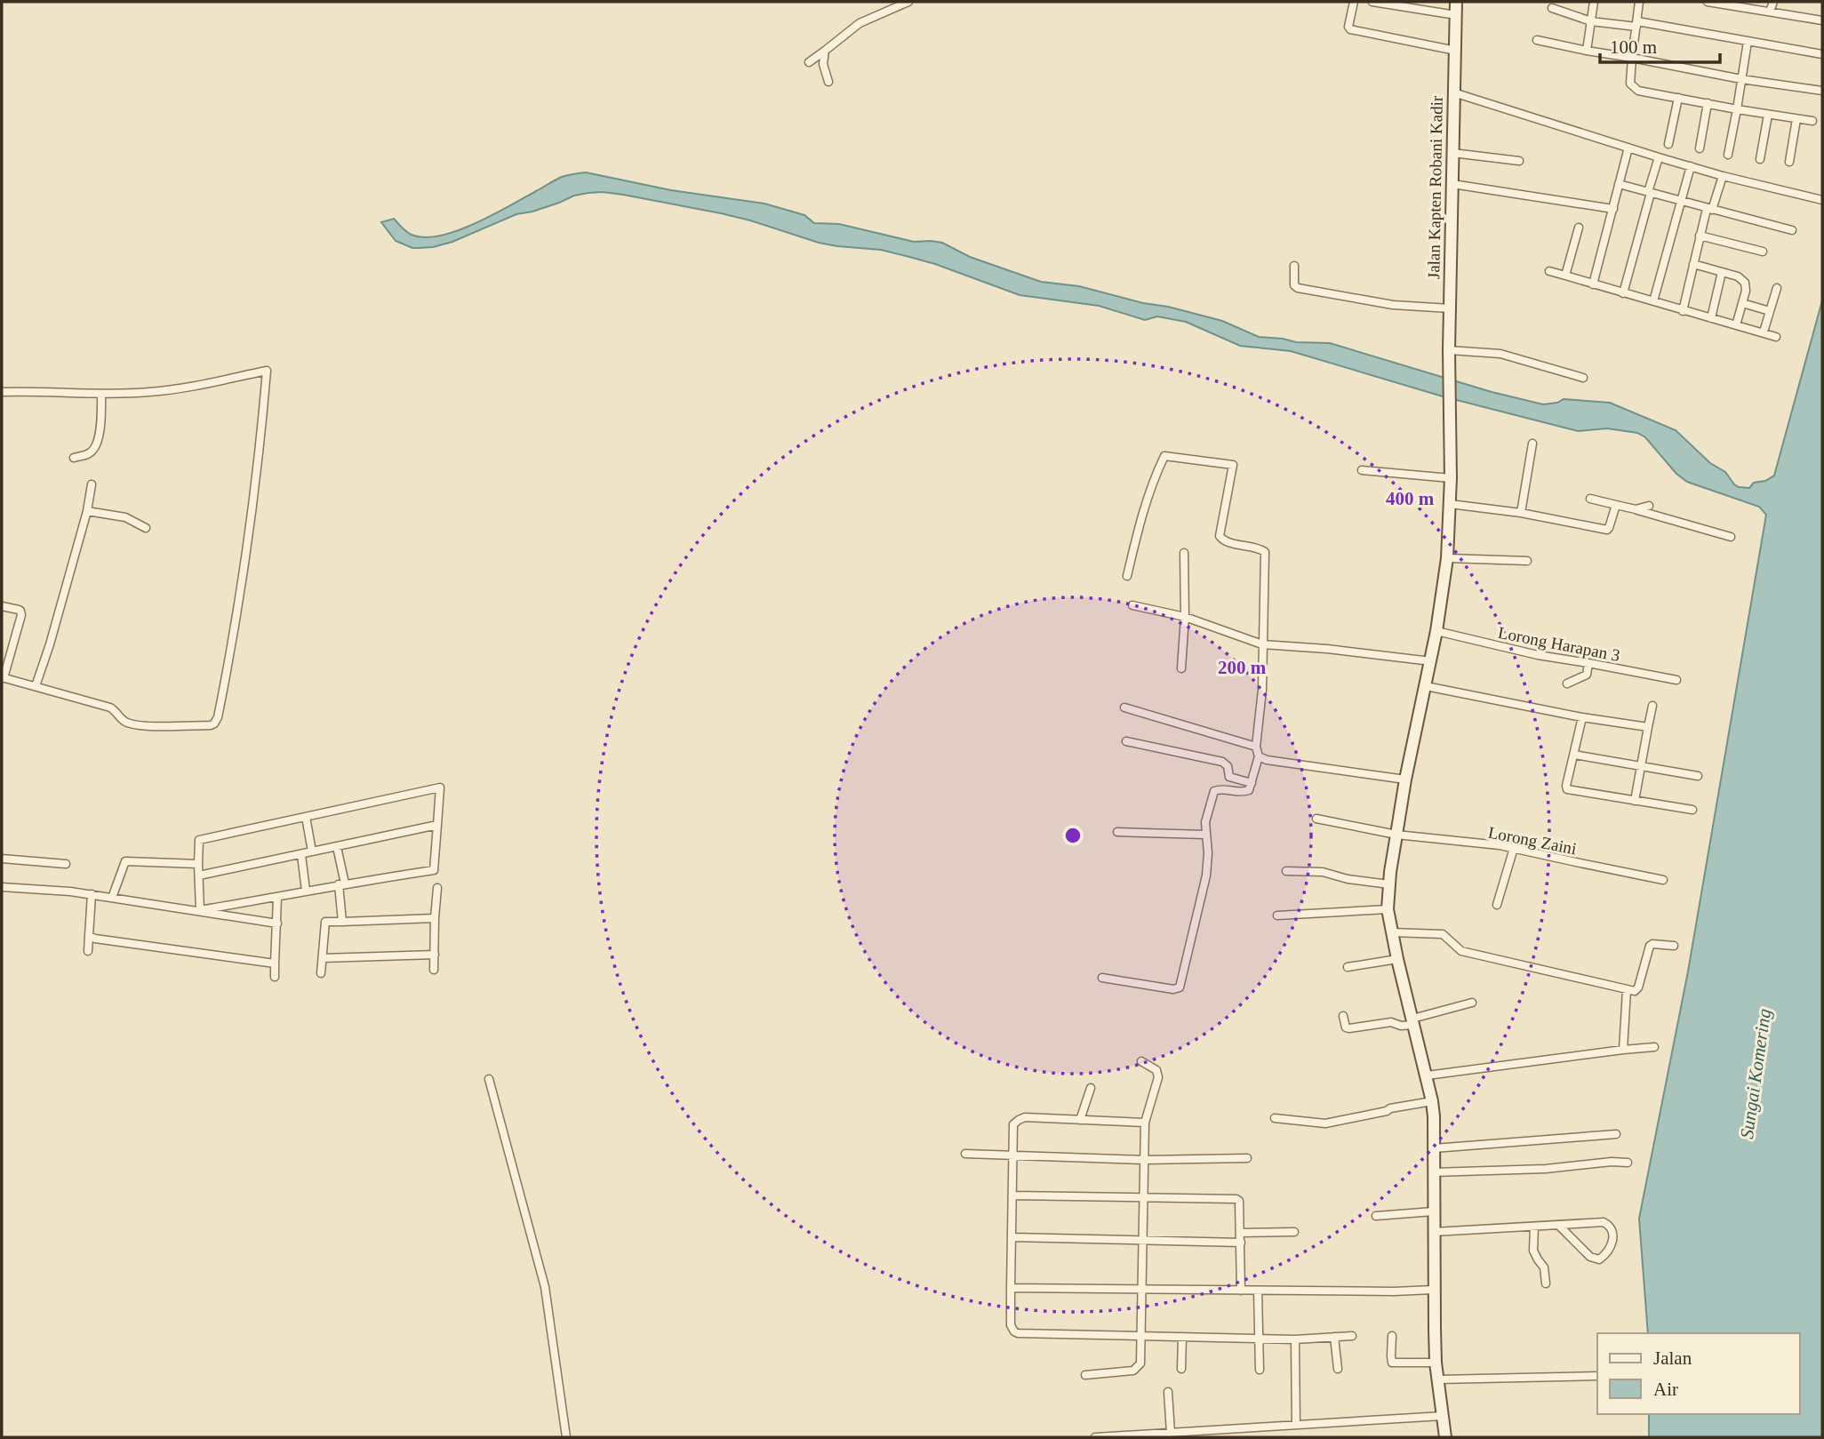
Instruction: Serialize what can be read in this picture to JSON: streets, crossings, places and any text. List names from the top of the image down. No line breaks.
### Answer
{"streets":{"main road":["Jalan Kapten Robani Kadir"],"street":["Lorong Harapan 3","Lorong Zaini"]},"crossings":[["Jalan Kapten Robani Kadir","Lorong Harapan 3"],["Jalan Kapten Robani Kadir","Lorong Zaini"]],"water":["Sungai Komering"],"legend":["Jalan","Air"],"scale_bar":"100 m","rings":["400 m","200 m"]}
